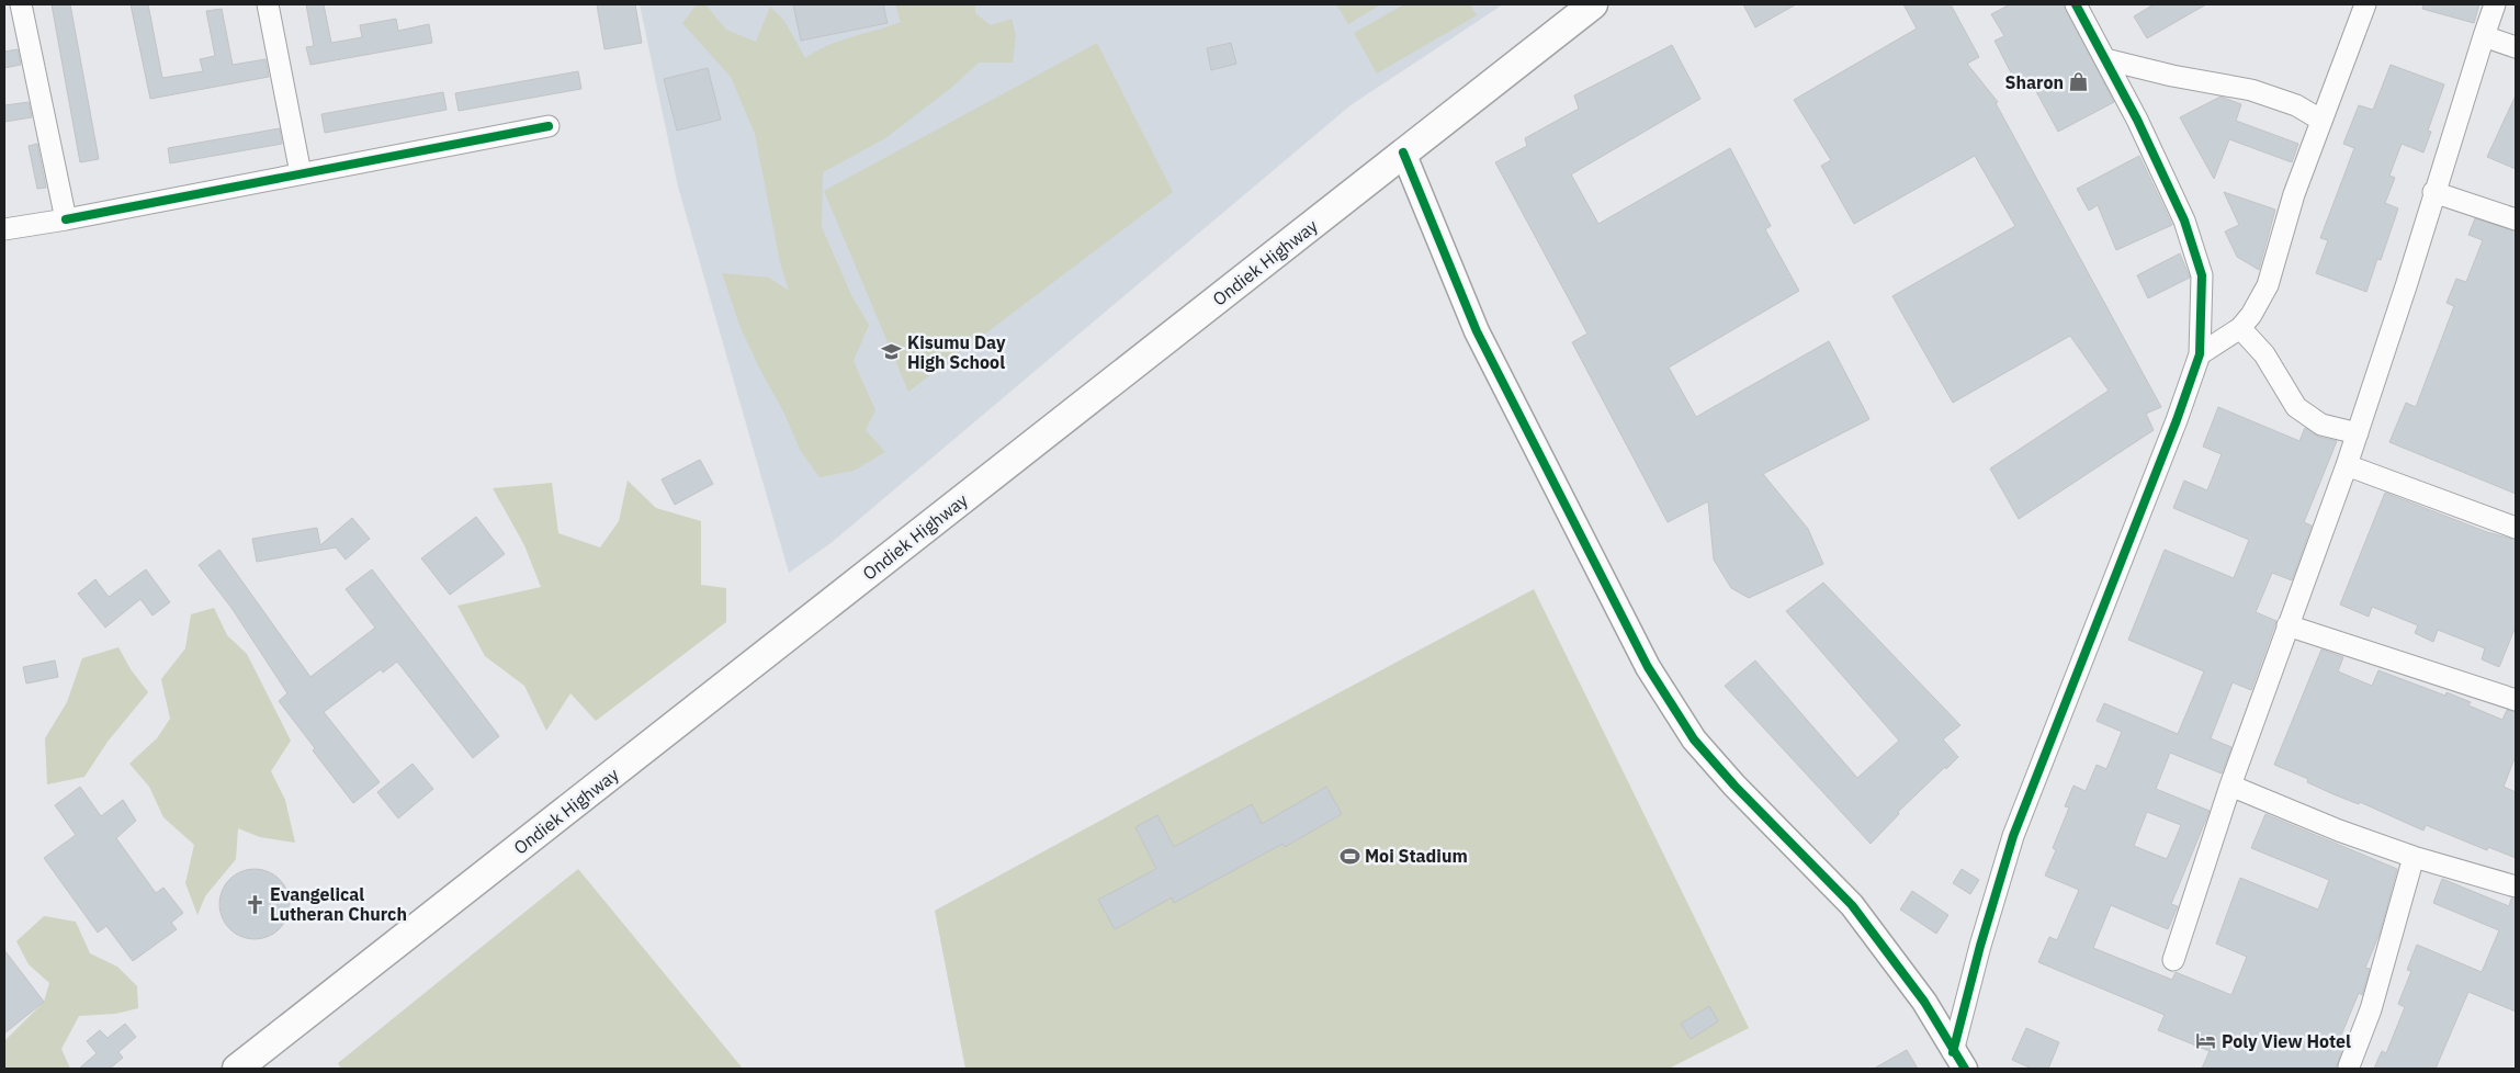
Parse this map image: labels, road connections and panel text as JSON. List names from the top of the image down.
{
  "streets": {
    "main road": ["Ondiek Highway"]
  },
  "places": {
    "shop": ["Sharon"],
    "school or university": ["Kisumu Day High School"],
    "sports": ["Moi Stadium"],
    "church": ["Evangelical Lutheran Church"],
    "hotel": ["Poly View Hotel"]
  }
}
